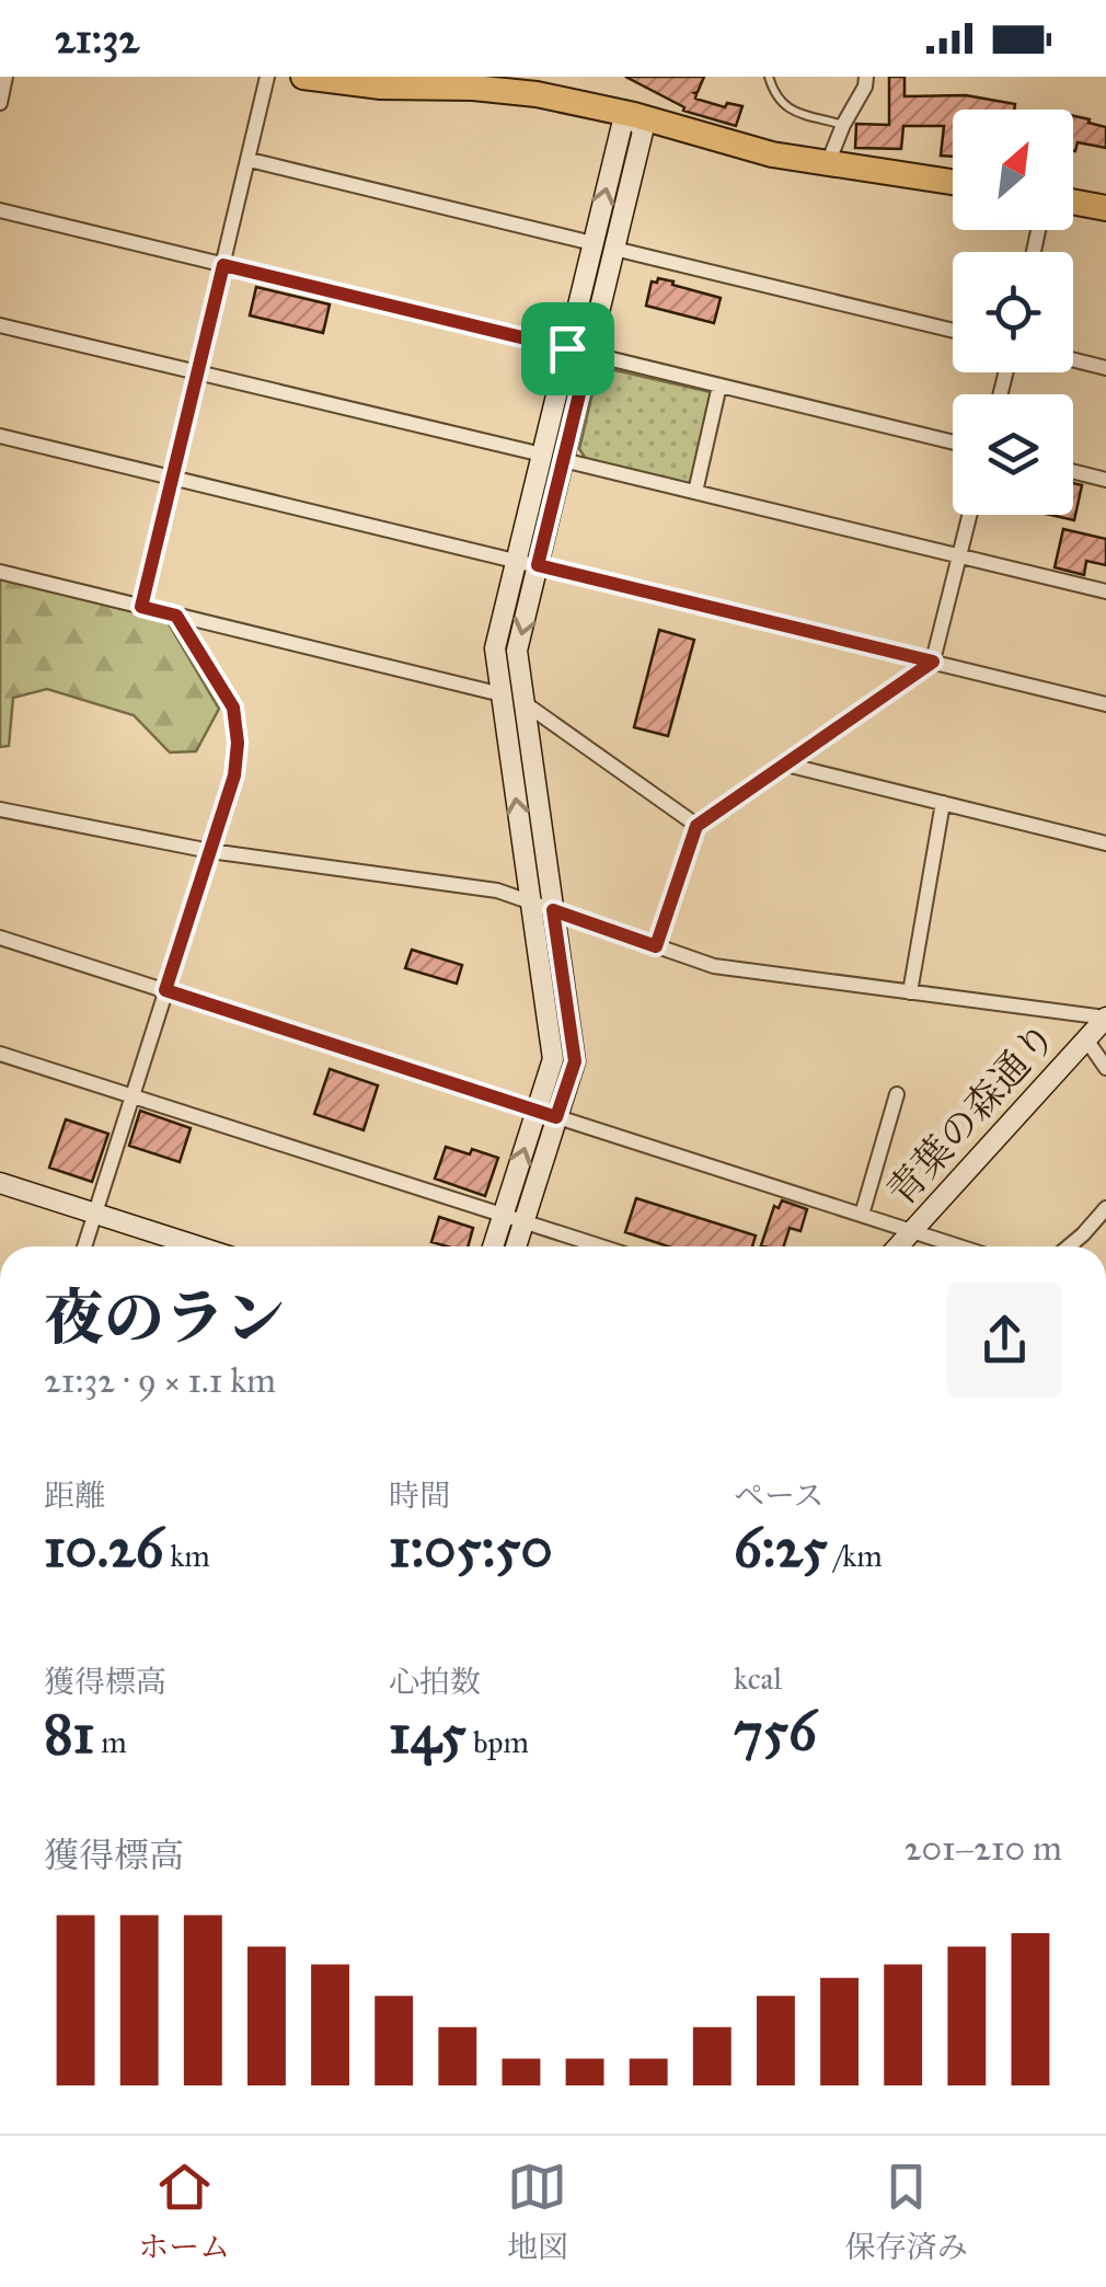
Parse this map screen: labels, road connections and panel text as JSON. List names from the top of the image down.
{
  "streets": {
    "street": ["青葉の森通り"]
  },
  "north": "top right",
  "page": {
    "status": "21:32",
    "heading": ["夜のラン", "21:32 · 9 × 1.1 km"],
    "stats": [
      ["距離", "10.26 km"],
      ["時間", "1:05:50"],
      ["ペース", "6:25 /km"],
      ["獲得標高", "81 m"],
      ["心拍数", "145 bpm"],
      ["kcal", "756"]
    ],
    "chart": ["獲得標高", "201–210 m"],
    "tabs": ["ホーム", "地図", "保存済み"]
  }
}
